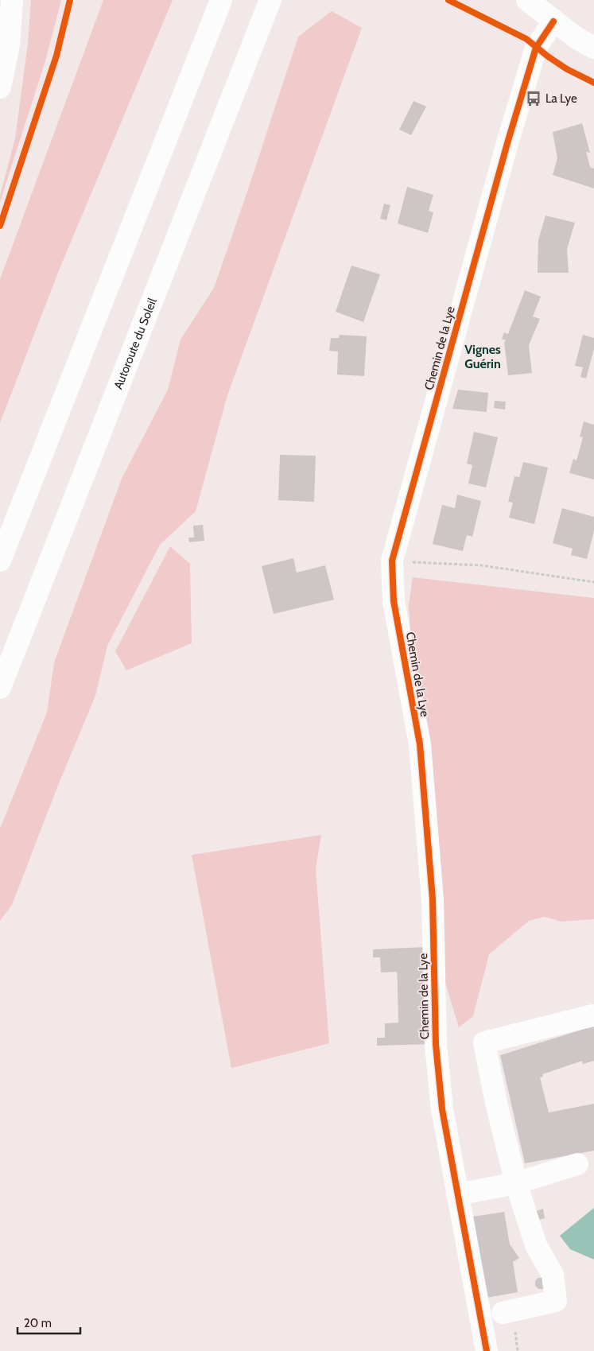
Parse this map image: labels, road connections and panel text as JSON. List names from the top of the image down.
{
  "streets": {
    "main road": ["Autoroute du Soleil", "Chemin de la Lye"]
  },
  "districts": ["Vignes Guérin"],
  "places": {
    "bus stop": ["La Lye"]
  },
  "scale_bar": "20 m"
}
